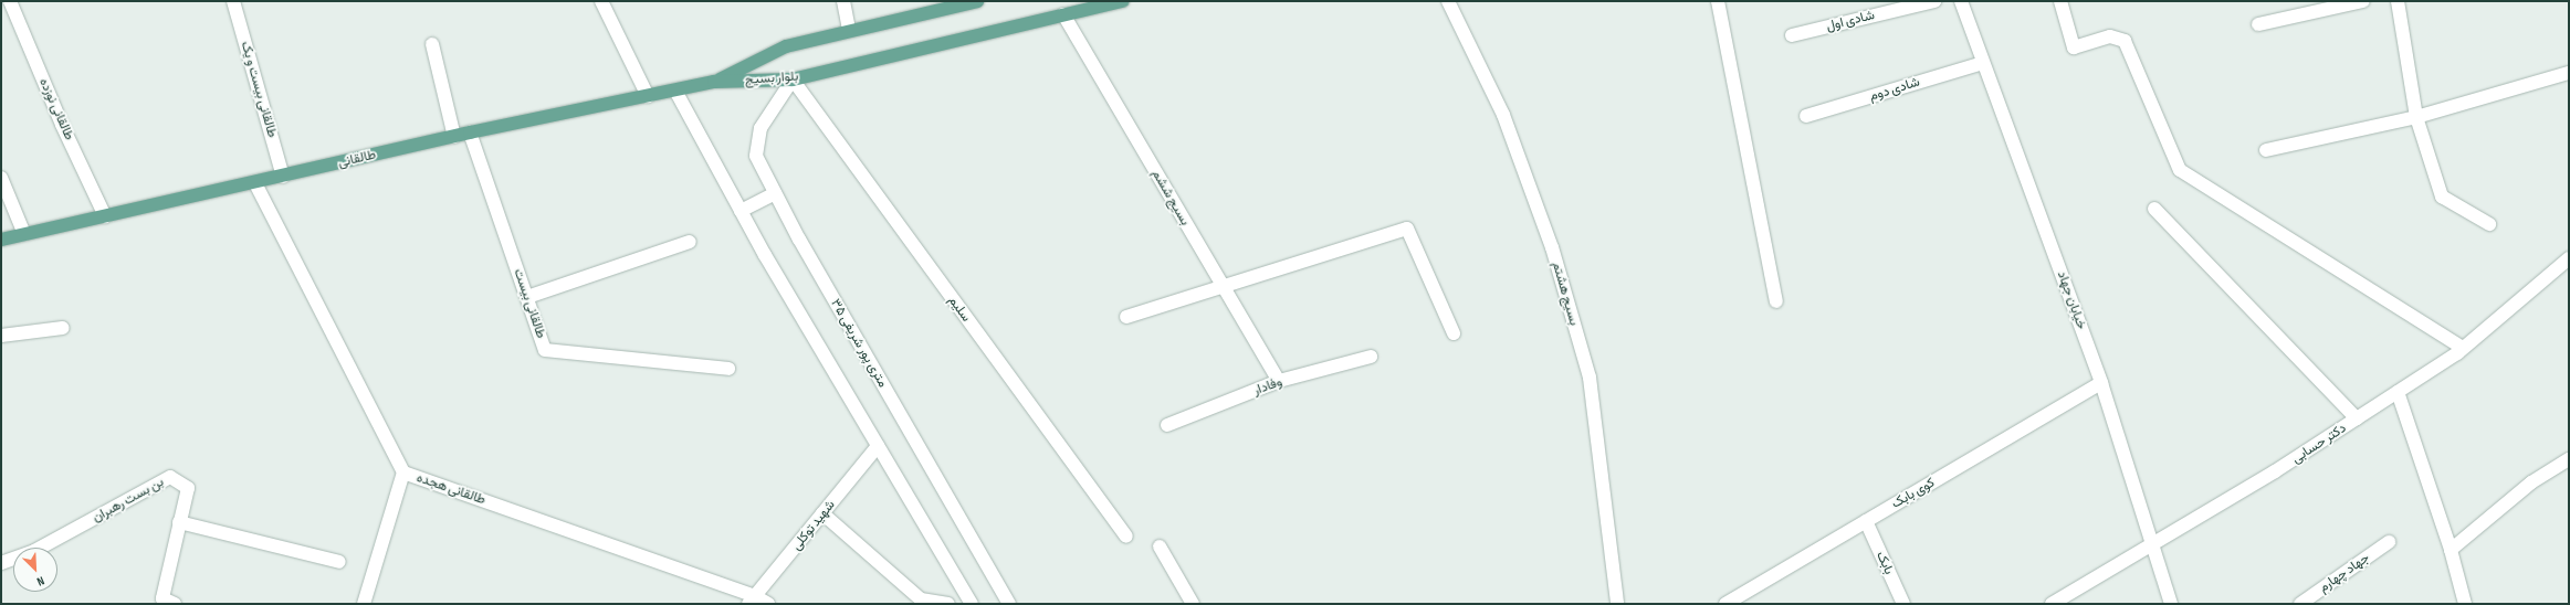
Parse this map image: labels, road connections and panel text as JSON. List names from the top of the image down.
{
  "streets": {
    "main road": ["بلوار بسیج", "طالقانی"],
    "street": [
      "شادی اول",
      "طالقانی بیست و یک",
      "شادی دوم",
      "طالقانی نوزده",
      "بسیج ششم",
      "بسیج هشتم",
      "خیابان جهاد",
      "طالقانی بیست",
      "سلیم",
      "۳۵ متری پور شریفی",
      "وفادار",
      "دکتر حسابی",
      "طالقانی هجده",
      "کوی بابک",
      "بن بست رهبران",
      "شهید توکلی",
      "بابک",
      "جهاد چهارم"
    ]
  },
  "crossings": [
    ["بلوار بسیج", "طالقانی"],
    ["بلوار بسیج", "بسیج ششم"],
    ["بلوار بسیج", "سلیم"],
    ["بلوار بسیج", "۳۵ متری پور شریفی"],
    ["طالقانی بیست و یک", "طالقانی"],
    ["شادی دوم", "خیابان جهاد"],
    ["طالقانی نوزده", "طالقانی"],
    ["طالقانی", "طالقانی بیست"],
    ["طالقانی", "طالقانی هجده"],
    ["بسیج ششم", "وفادار"],
    ["خیابان جهاد", "دکتر حسابی"],
    ["خیابان جهاد", "کوی بابک"],
    ["سلیم", "۳۵ متری پور شریفی"],
    ["طالقانی هجده", "شهید توکلی"],
    ["کوی بابک", "بابک"]
  ],
  "north": "bottom right"
}
